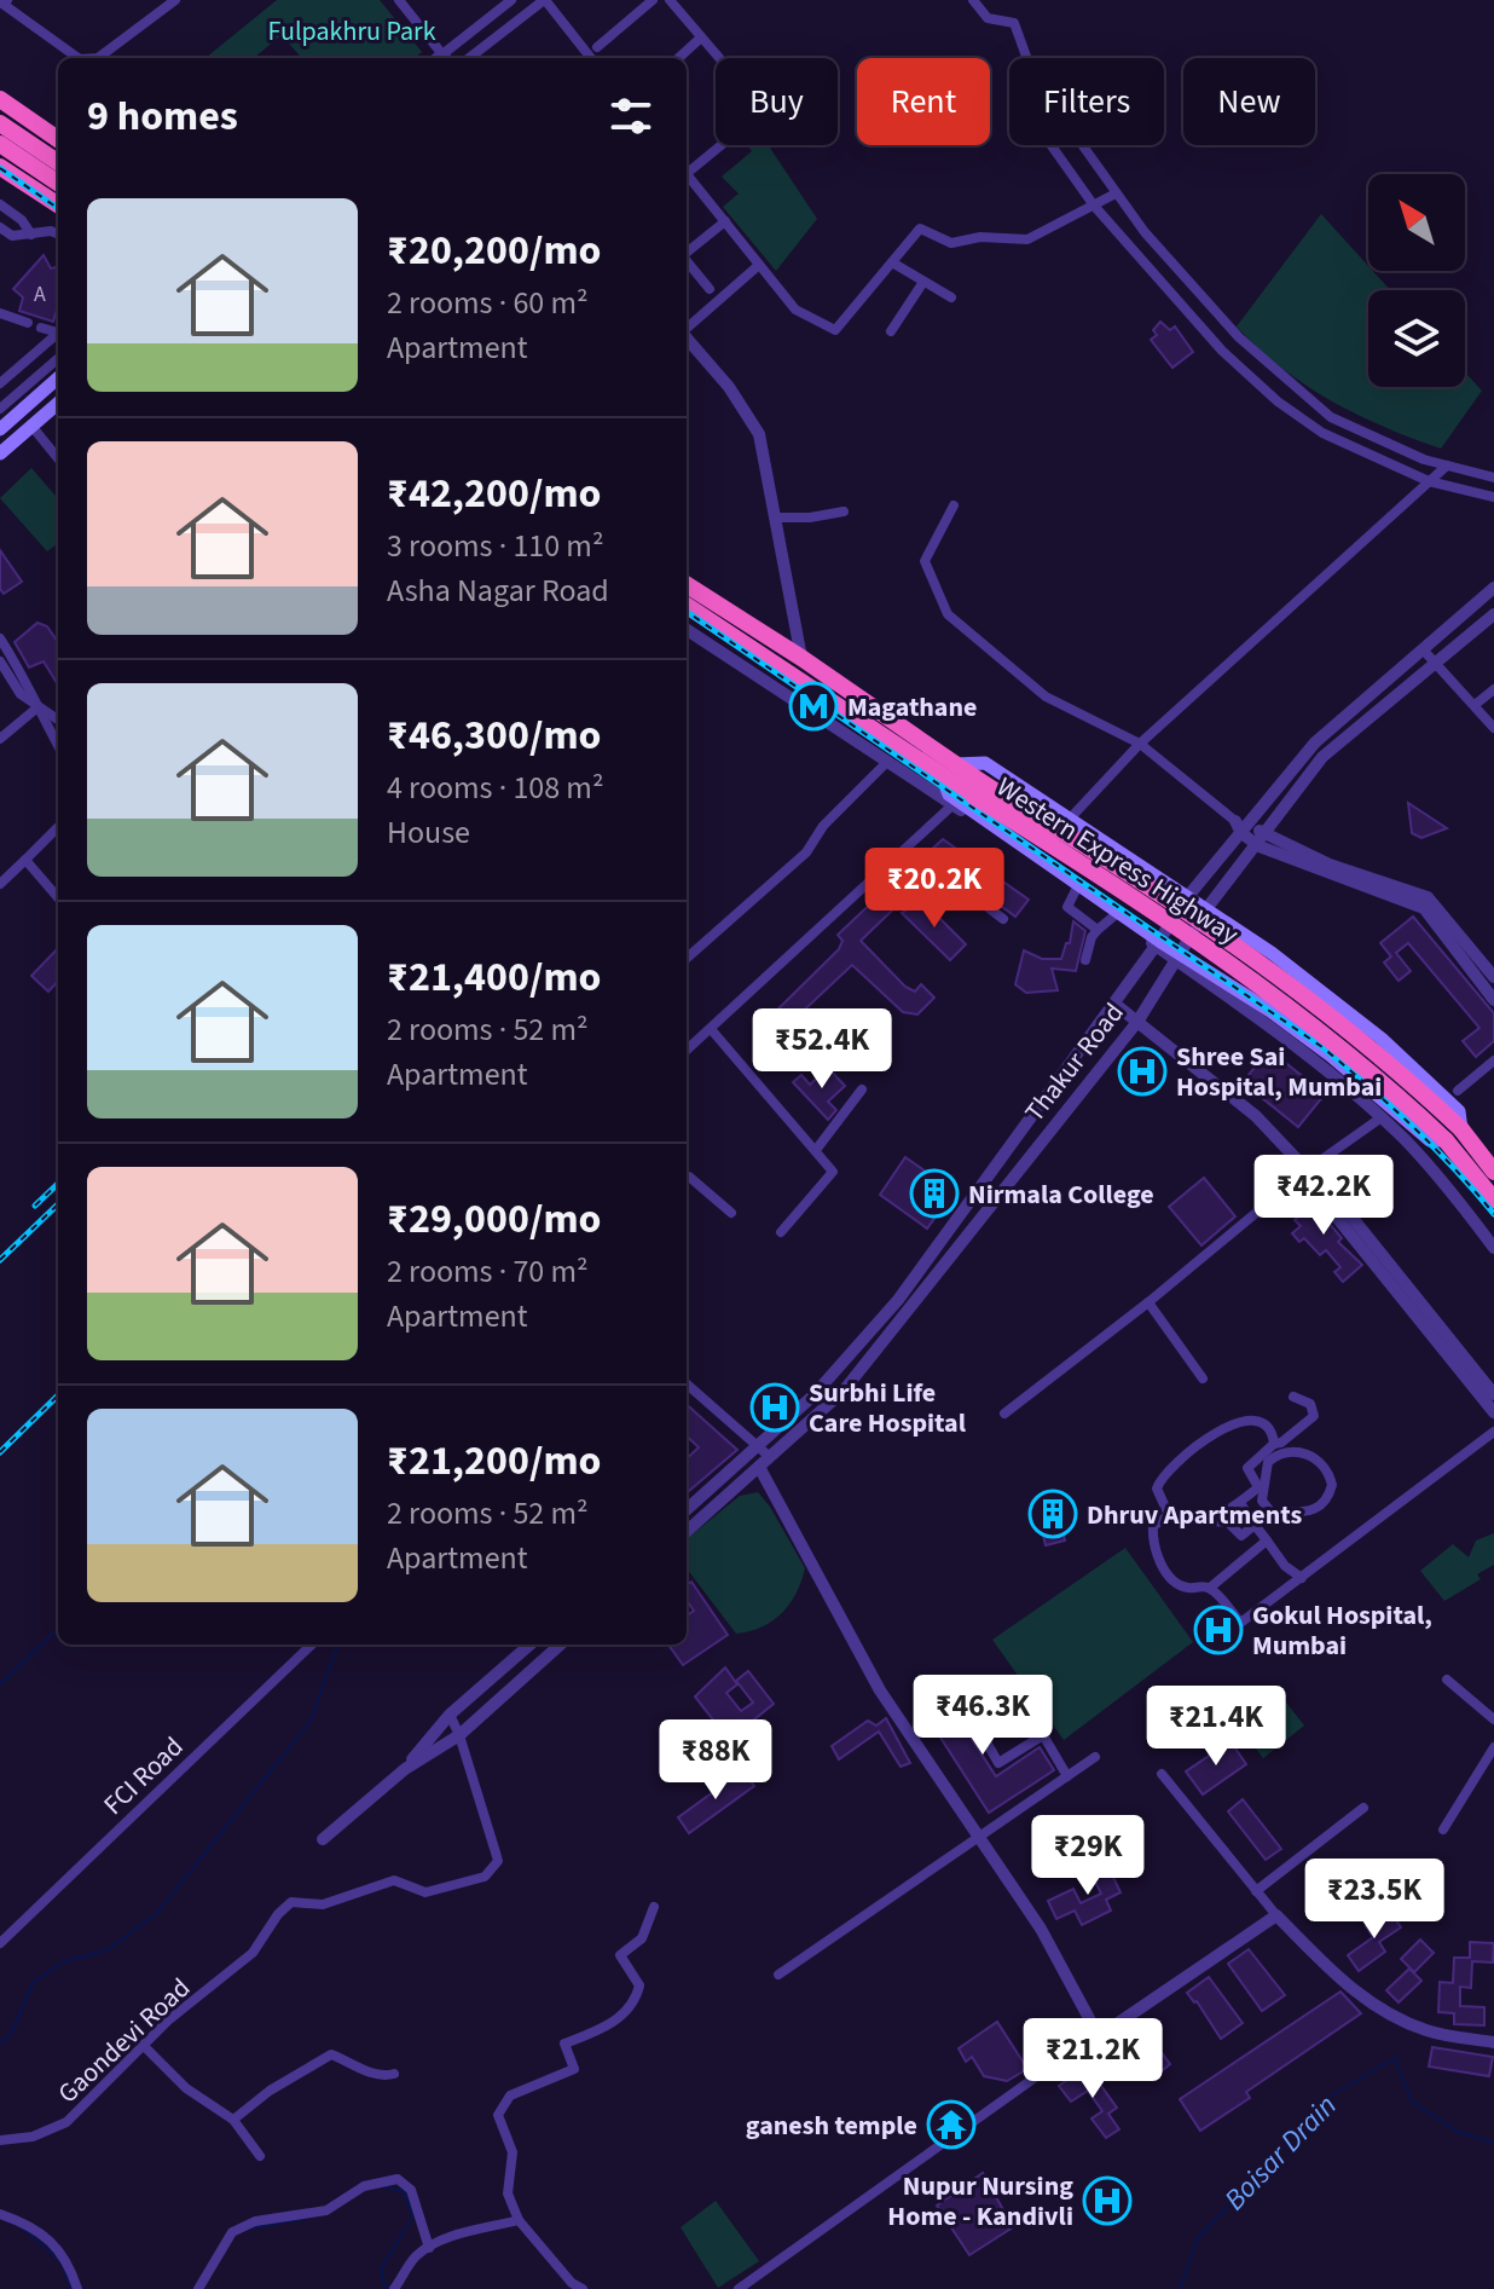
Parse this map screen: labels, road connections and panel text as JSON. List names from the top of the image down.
{
  "streets": {
    "highway": ["Western Express Highway"],
    "street": ["Thakur Road", "FCI Road", "Gaondevi Road"]
  },
  "water": ["Boisar Drain"],
  "parks": ["Fulpakhru Park"],
  "places": {
    "metro station": ["Magathane"],
    "hospital": [
      "Shree Sai Hospital, Mumbai",
      "Surbhi Life Care Hospital",
      "Gokul Hospital, Mumbai",
      "Nupur Nursing Home - Kandivli"
    ],
    "building": ["Nirmala College", "Dhruv Apartments"],
    "temple": ["ganesh temple"]
  },
  "house_numbers": ["A"],
  "north": "top left",
  "page": {
    "chip": [
      "Buy",
      "Rent",
      "Filters",
      "New"
    ],
    "heading": "9 homes",
    "list": [
      {
        "name": "₹20,200/mo",
        "note": "2 rooms · 60 m² · Apartment"
      },
      {
        "name": "₹42,200/mo",
        "note": "3 rooms · 110 m² · Asha Nagar Road"
      },
      {
        "name": "₹46,300/mo",
        "note": "4 rooms · 108 m² · House"
      },
      {
        "name": "₹21,400/mo",
        "note": "2 rooms · 52 m² · Apartment"
      },
      {
        "name": "₹29,000/mo",
        "note": "2 rooms · 70 m² · Apartment"
      },
      {
        "name": "₹21,200/mo",
        "note": "2 rooms · 52 m² · Apartment"
      }
    ],
    "price": [
      "₹20.2K",
      "₹52.4K",
      "₹42.2K",
      "₹46.3K",
      "₹21.4K",
      "₹88K",
      "₹29K",
      "₹23.5K",
      "₹21.2K"
    ]
  }
}
